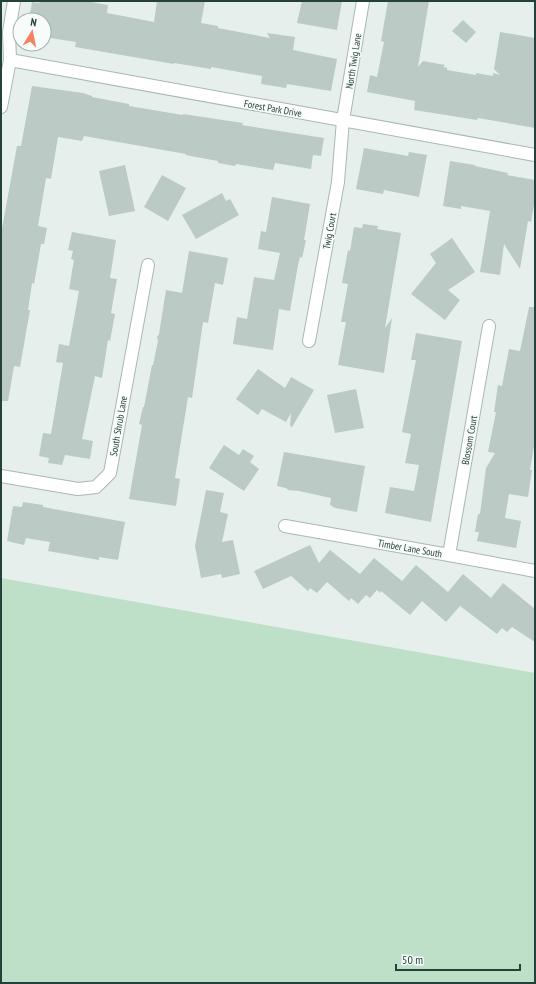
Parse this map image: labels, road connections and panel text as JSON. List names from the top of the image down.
{
  "streets": {
    "street": [
      "North Twig Lane",
      "Forest Park Drive",
      "Twig Court",
      "South Shrub Lane",
      "Blossom Court",
      "Timber Lane South"
    ]
  },
  "crossings": [
    ["North Twig Lane", "Forest Park Drive"],
    ["North Twig Lane", "Twig Court"],
    ["Forest Park Drive", "Twig Court"],
    ["Blossom Court", "Timber Lane South"]
  ],
  "scale_bar": "50 m",
  "north": "top"
}
